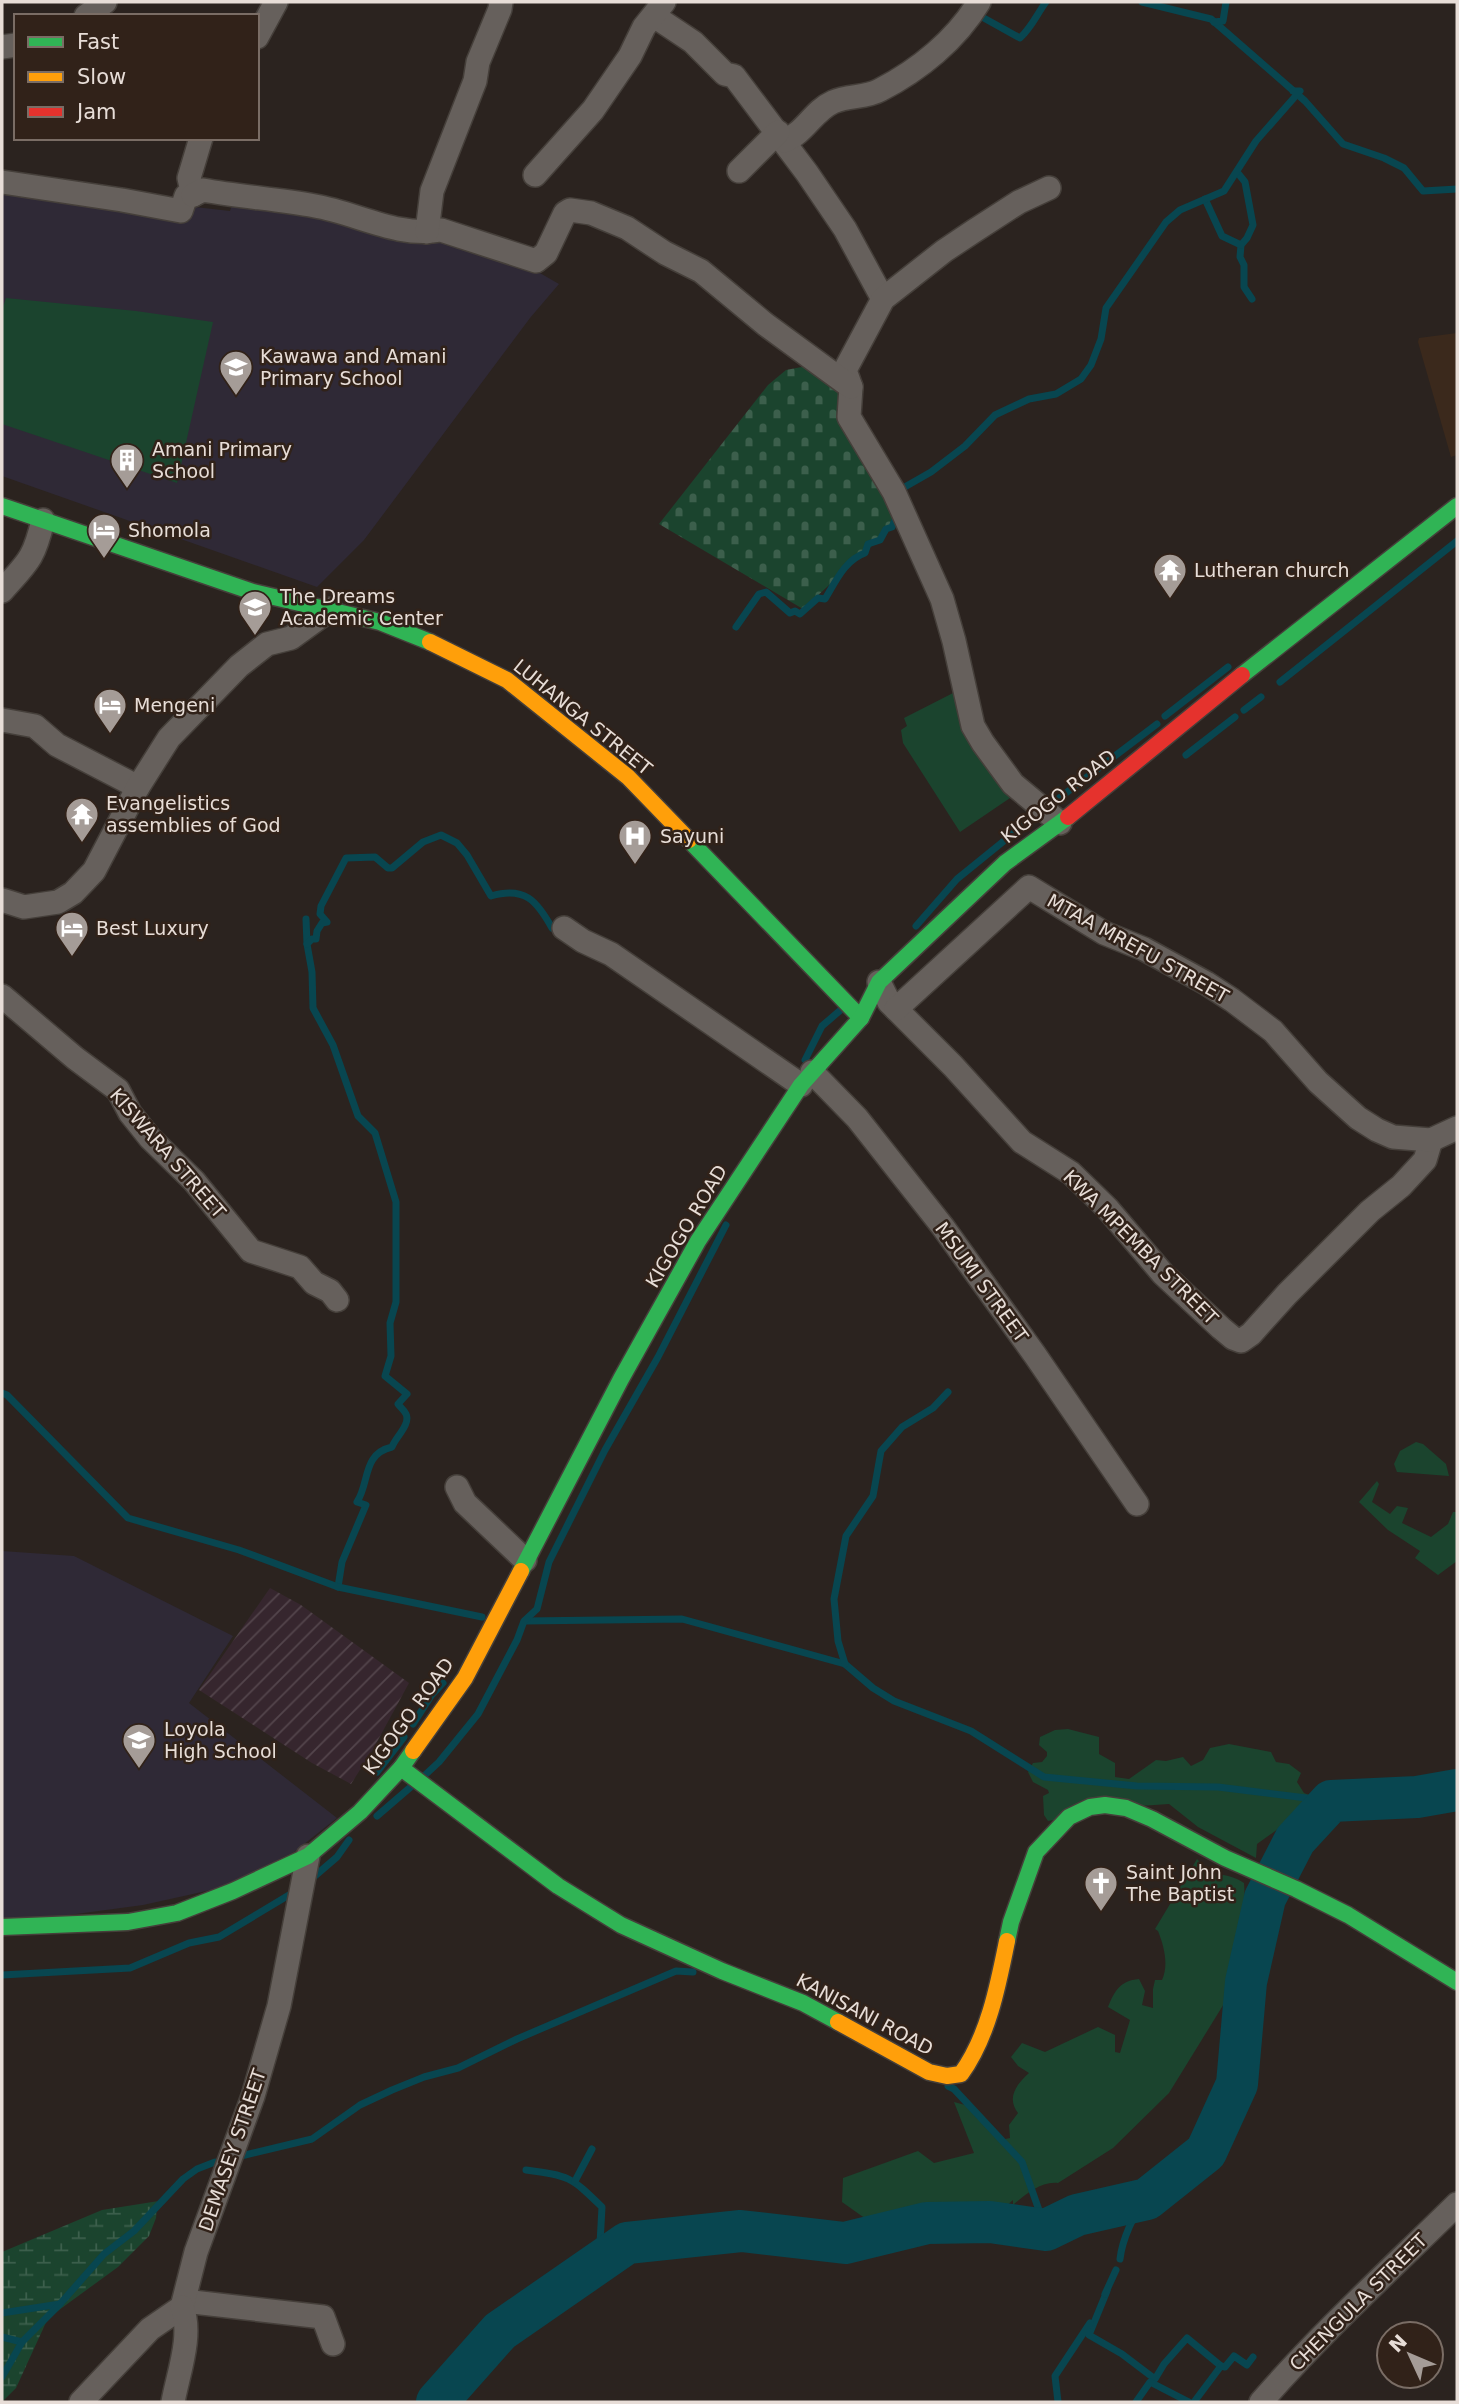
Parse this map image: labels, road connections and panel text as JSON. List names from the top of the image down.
{
  "streets": {
    "street": [
      "LUHANGA STREET",
      "KIGOGO ROAD",
      "MTAA MREFU STREET",
      "KISWARA STREET",
      "KWA MPEMBA STREET",
      "MSUMI STREET",
      "KANISANI ROAD",
      "DEMASEY STREET",
      "CHENGULA STREET"
    ]
  },
  "crossings": [
    ["LUHANGA STREET", "KIGOGO ROAD"],
    ["KIGOGO ROAD", "KWA MPEMBA STREET"],
    ["KIGOGO ROAD", "MSUMI STREET"],
    ["KIGOGO ROAD", "KANISANI ROAD"],
    ["KIGOGO ROAD", "DEMASEY STREET"],
    ["MTAA MREFU STREET", "KWA MPEMBA STREET"]
  ],
  "places": {
    "school or university": ["Kawawa and Amani Primary School", "The Dreams Academic Center", "Loyola High School"],
    "building": ["Amani Primary School"],
    "hotel": ["Shomola", "Mengeni", "Best Luxury"],
    "temple": ["Lutheran church", "Evangelistics assemblies of God"],
    "hospital": ["Sayuni"],
    "church": ["Saint John The Baptist"]
  },
  "legend": ["Fast", "Slow", "Jam"],
  "north": "top left"
}
